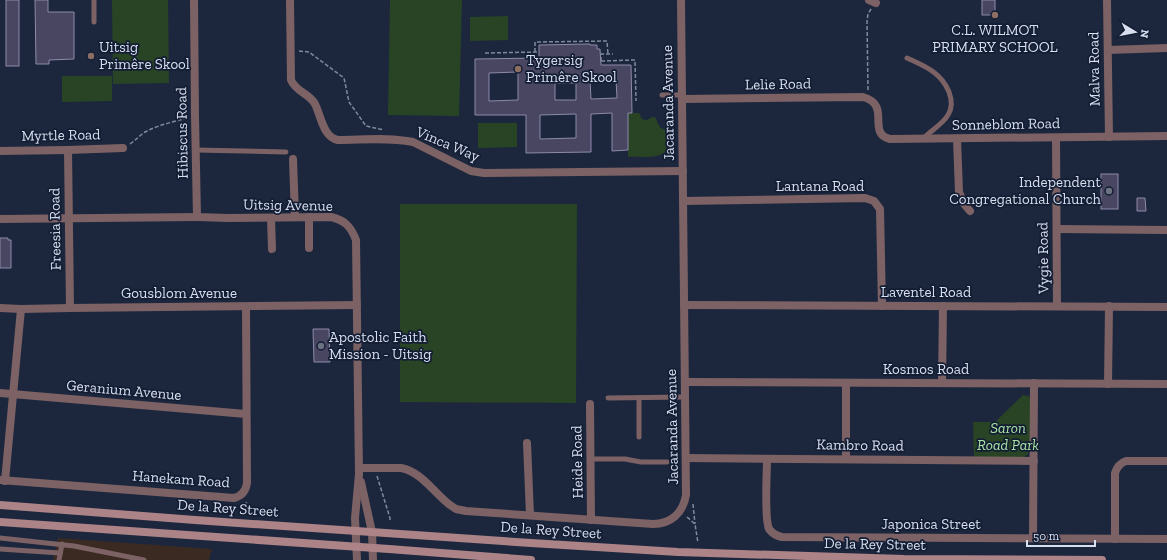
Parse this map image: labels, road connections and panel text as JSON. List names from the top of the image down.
{
  "streets": {
    "main road": ["De la Rey Street"],
    "street": [
      "Malva Road",
      "Lelie Road",
      "Jacaranda Avenue",
      "Sonneblom Road",
      "Hibiscus Road",
      "Myrtle Road",
      "Vinca Way",
      "Lantana Road",
      "Uitsig Avenue",
      "Freesia Road",
      "Vygie Road",
      "Laventel Road",
      "Gousblom Avenue",
      "Kosmos Road",
      "Geranium Avenue",
      "Kambro Road",
      "Heide Road",
      "Hanekam Road",
      "Japonica Street"
    ]
  },
  "crossings": [
    ["Malva Road", "Sonneblom Road"],
    ["Lelie Road", "Jacaranda Avenue"],
    ["Lelie Road", "Sonneblom Road"],
    ["Jacaranda Avenue", "Vinca Way"],
    ["Jacaranda Avenue", "Lantana Road"],
    ["Jacaranda Avenue", "Uitsig Avenue"],
    ["Jacaranda Avenue", "Laventel Road"],
    ["Jacaranda Avenue", "Kosmos Road"],
    ["Jacaranda Avenue", "Kambro Road"],
    ["Jacaranda Avenue", "Heide Road"],
    ["Sonneblom Road", "Vygie Road"],
    ["Hibiscus Road", "Uitsig Avenue"],
    ["Myrtle Road", "Freesia Road"],
    ["Lantana Road", "Laventel Road"],
    ["Uitsig Avenue", "Freesia Road"],
    ["Uitsig Avenue", "Gousblom Avenue"],
    ["Uitsig Avenue", "De la Rey Street"],
    ["Freesia Road", "Gousblom Avenue"],
    ["Vygie Road", "Laventel Road"],
    ["Gousblom Avenue", "Hanekam Road"],
    ["Geranium Avenue", "Hanekam Road"],
    ["Kambro Road", "Japonica Street"]
  ],
  "parks": ["Saron Road Park"],
  "places": [
    "C.L. WILMOT PRIMARY SCHOOL",
    "Uitsig Primêre Skool",
    "Tygersig Primêre Skool",
    "Independent Congregational Church",
    "Apostolic Faith Mission - Uitsig"
  ],
  "scale_bar": "50 m",
  "north": "right"
}
